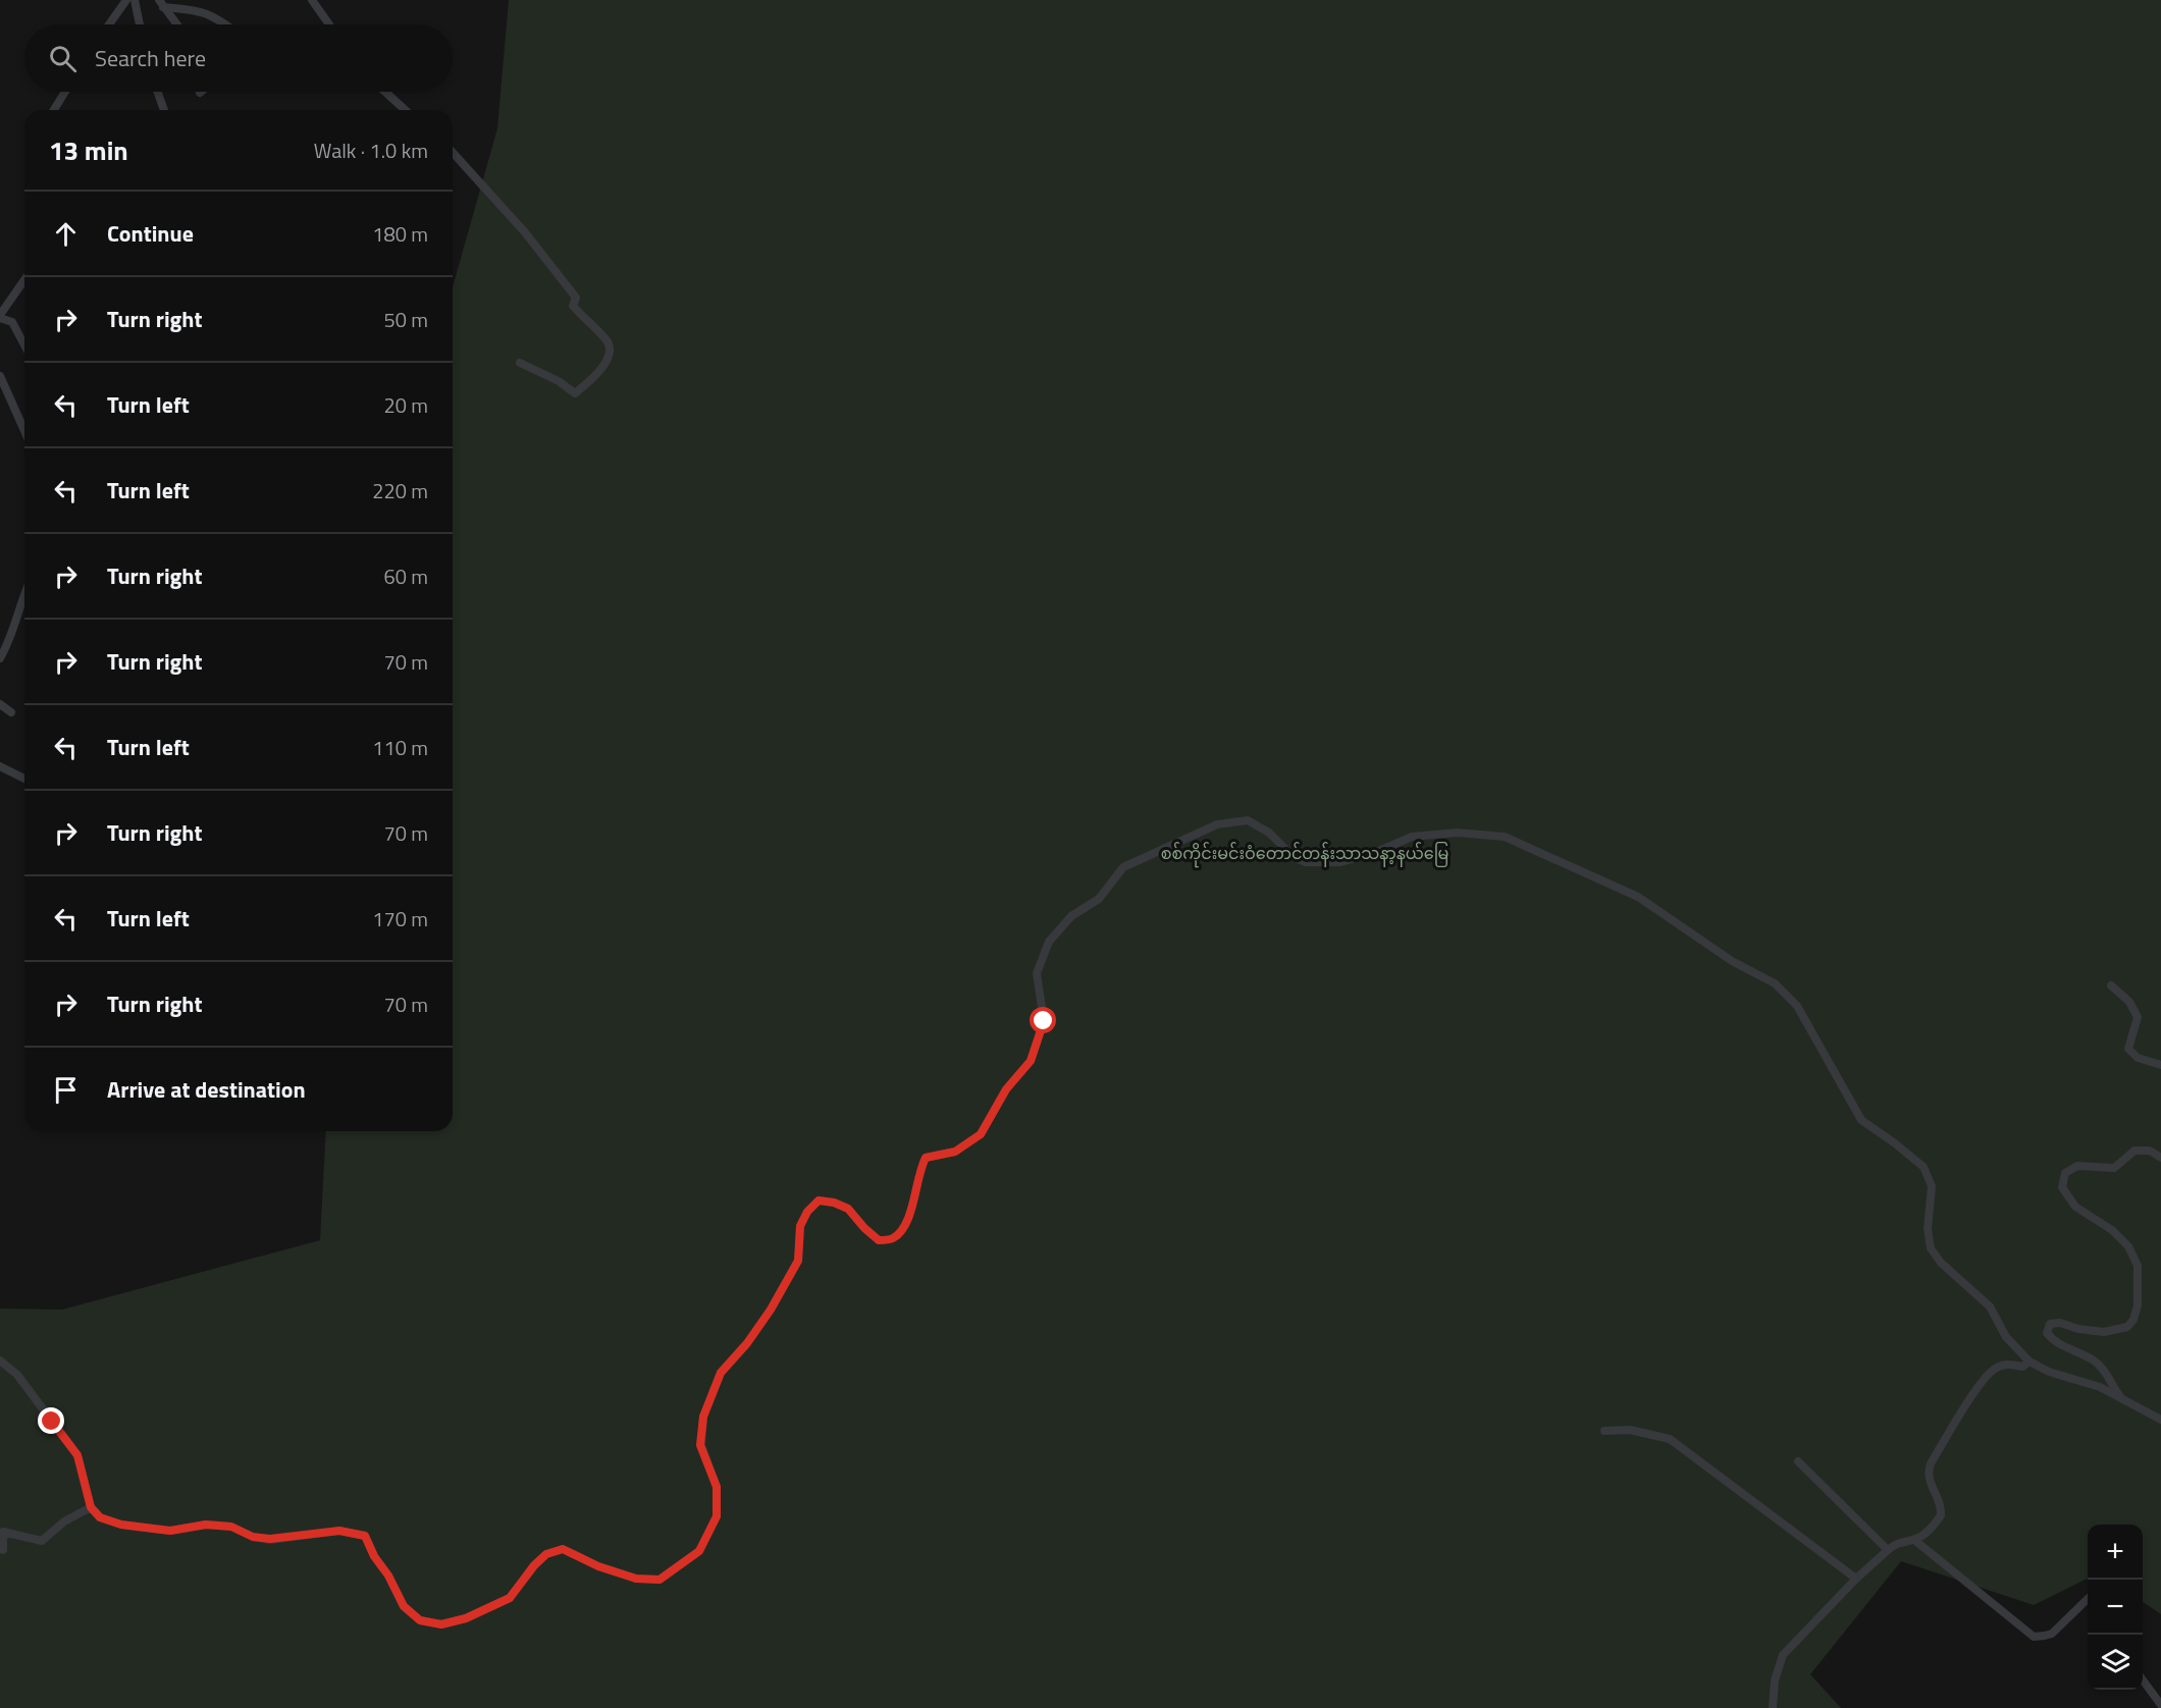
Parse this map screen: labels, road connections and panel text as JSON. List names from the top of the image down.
{
  "parks": ["စစ်ကိုင်းမင်းဝံတောင်တန်းသာသနာ့နယ်မြေ"],
  "page": {
    "search": "Search here",
    "heading": ["13 min", "Walk · 1.0 km"],
    "list": [
      ["Continue", "180 m"],
      ["Turn right", "50 m"],
      ["Turn left", "20 m"],
      ["Turn left", "220 m"],
      ["Turn right", "60 m"],
      ["Turn right", "70 m"],
      ["Turn left", "110 m"],
      ["Turn right", "70 m"],
      ["Turn left", "170 m"],
      ["Turn right", "70 m"],
      "Arrive at destination"
    ],
    "map_buttons": ["+", "−"]
  }
}
